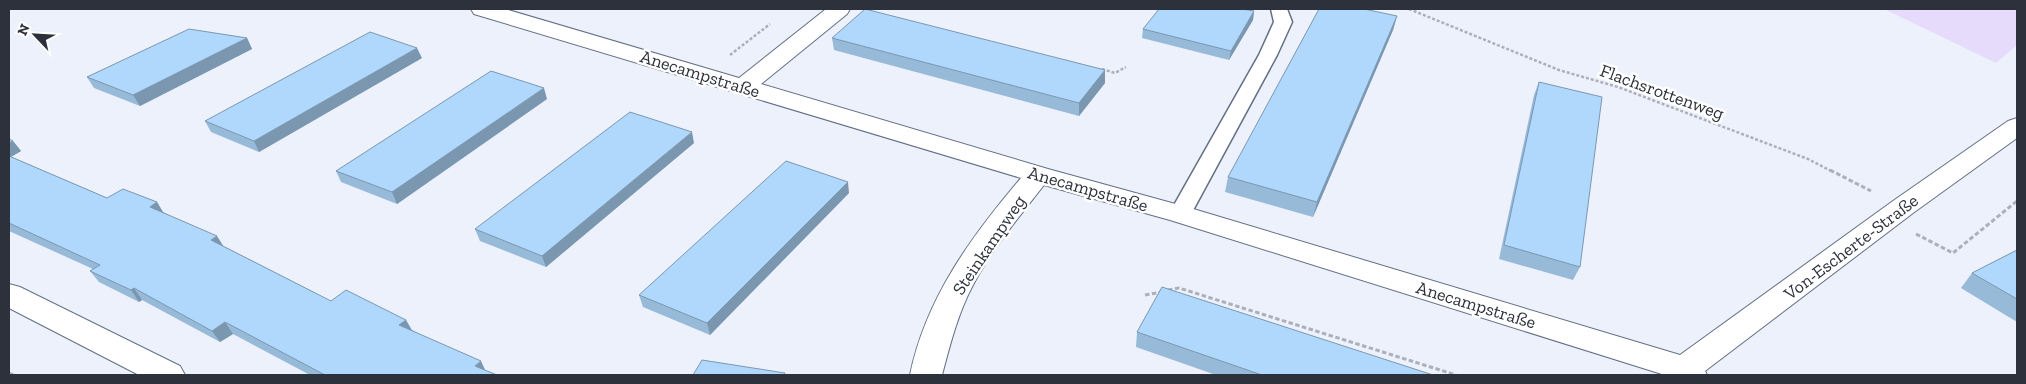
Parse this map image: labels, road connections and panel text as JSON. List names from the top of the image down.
{
  "streets": {
    "street": ["Anecampstraße", "Steinkampweg", "Von-Escherte-Straße"],
    "path": ["Flachsrottenweg"]
  },
  "crossings": [
    ["Anecampstraße", "Steinkampweg"],
    ["Anecampstraße", "Von-Escherte-Straße"],
    ["Flachsrottenweg", "Von-Escherte-Straße"]
  ],
  "north": "top left"
}
